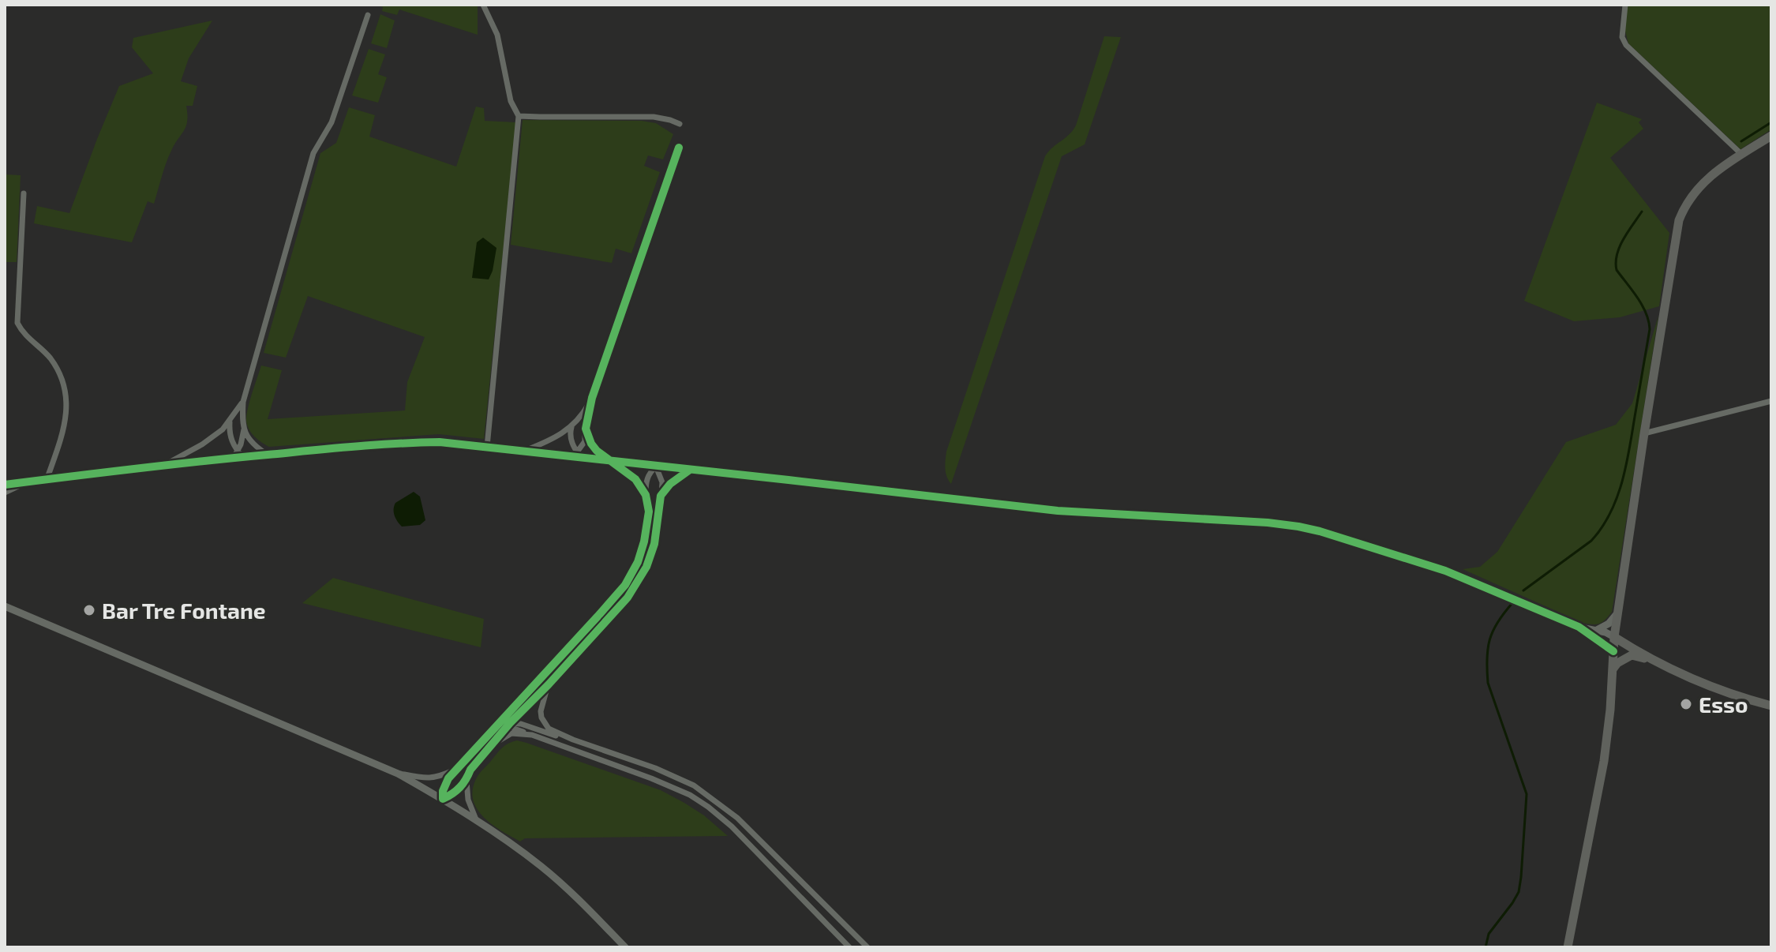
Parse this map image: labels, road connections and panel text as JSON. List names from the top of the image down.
{
  "places": ["Bar Tre Fontane", "Esso"]
}
